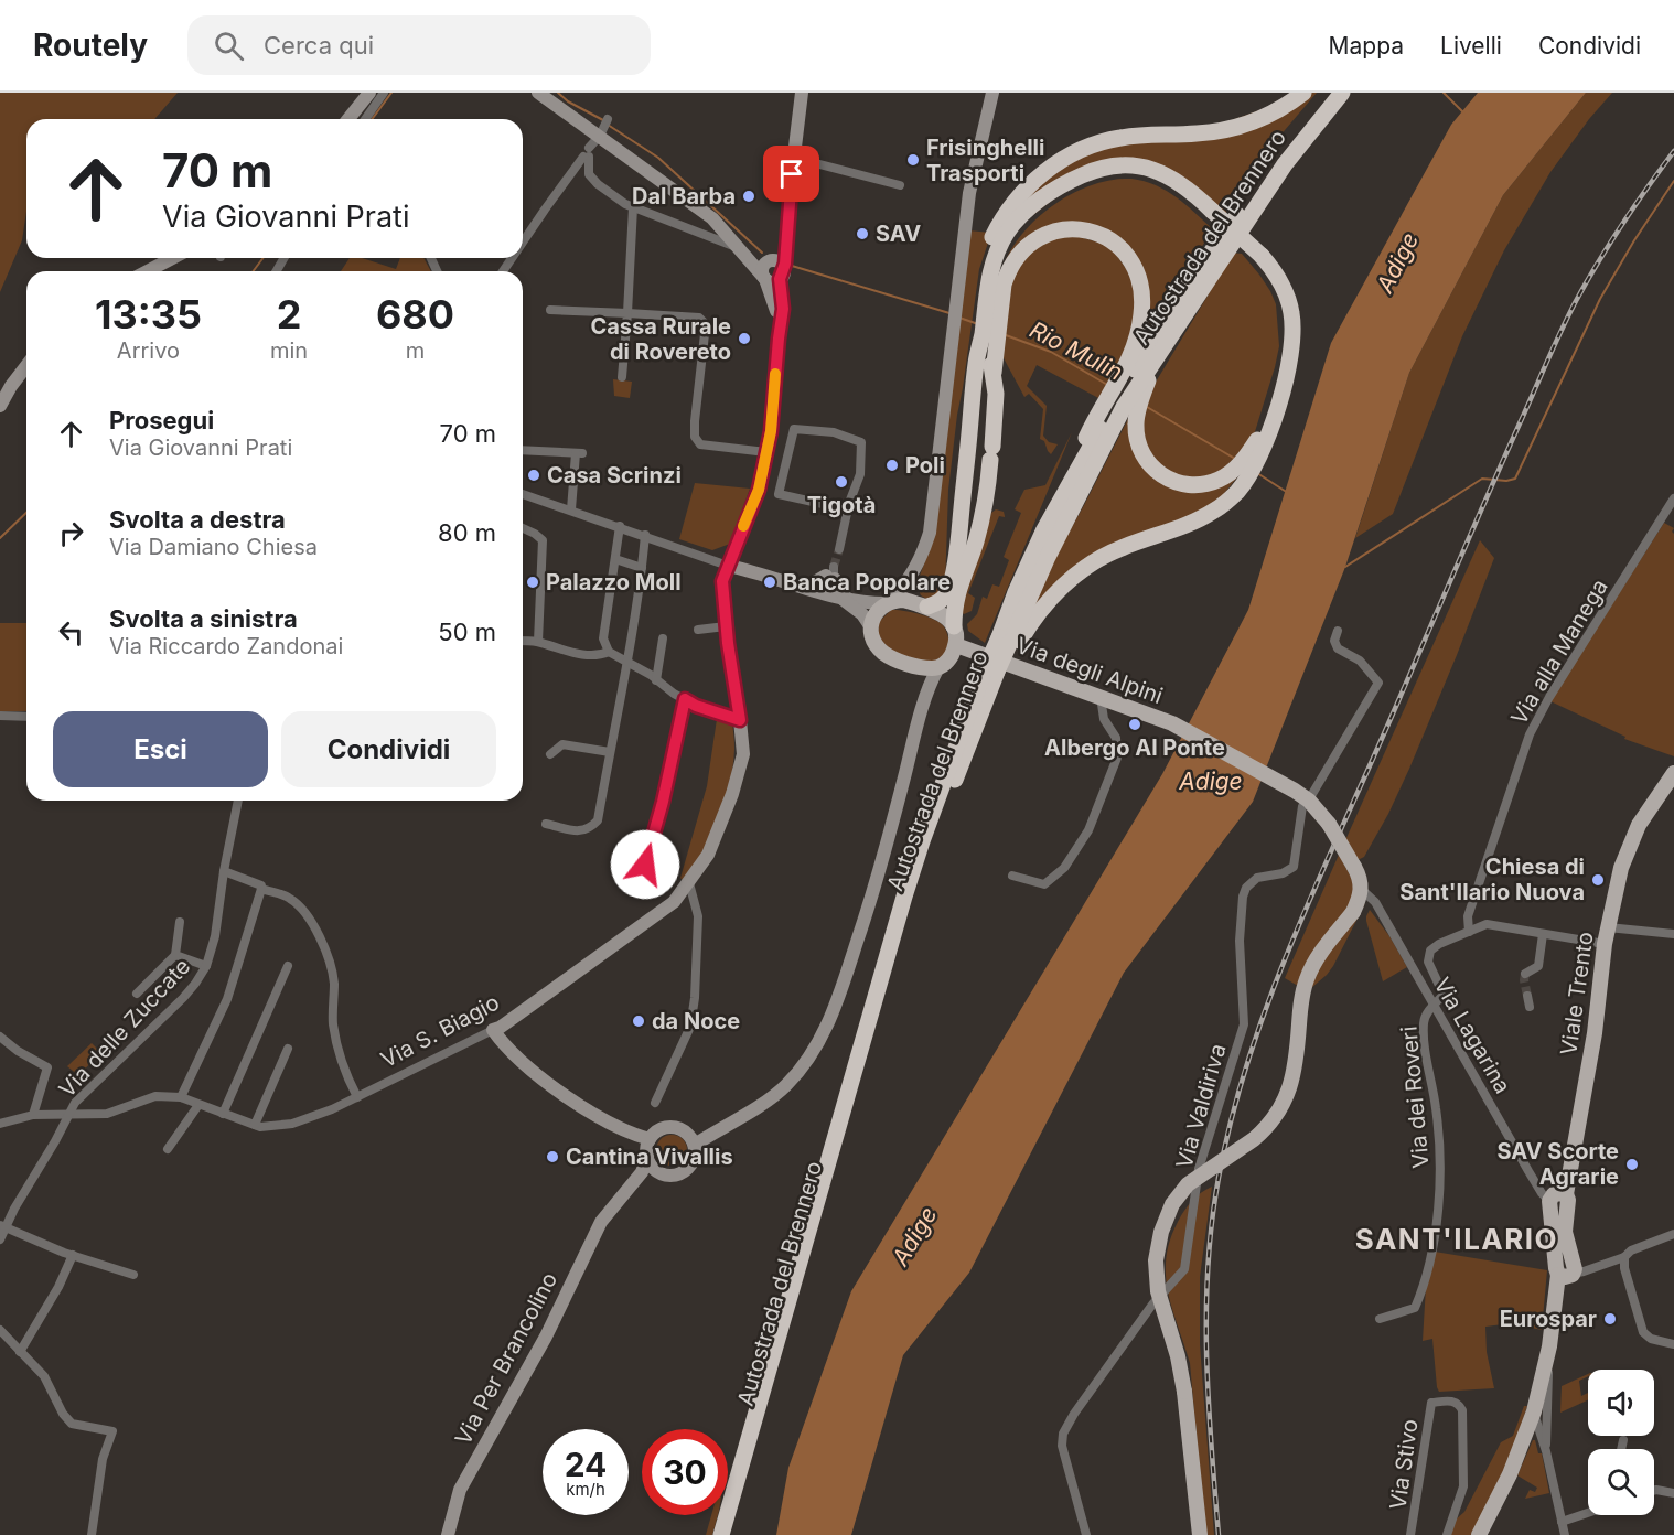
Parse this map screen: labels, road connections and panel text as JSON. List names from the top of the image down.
{
  "streets": {
    "highway": ["Autostrada del Brennero"],
    "main road": [
      "Via degli Alpini",
      "Viale Trento",
      "Via S. Biagio",
      "Via Per Brancolino"
    ],
    "street": [
      "Via alla Manega",
      "Via delle Zuccate",
      "Via Lagarina",
      "Via dei Roveri",
      "Via Valdiriva",
      "Via Stivo"
    ]
  },
  "crossings": [
    ["Via degli Alpini", "Via Lagarina"],
    ["Via degli Alpini", "Via Valdiriva"],
    ["Viale Trento", "Via Lagarina"],
    ["Via delle Zuccate", "Via S. Biagio"],
    ["Via Lagarina", "Via dei Roveri"]
  ],
  "districts": ["SANT'ILARIO"],
  "water": ["Adige", "Rio Mulin"],
  "places": [
    "Frisinghelli Trasporti",
    "Dal Barba",
    "SAV",
    "Cassa Rurale di Rovereto",
    "Poli",
    "Casa Scrinzi",
    "Tigotà",
    "Palazzo Moll",
    "Banca Popolare",
    "Albergo Al Ponte",
    "Chiesa di Sant'Ilario Nuova",
    "da Noce",
    "Cantina Vivallis",
    "SAV Scorte Agrarie",
    "Eurospar"
  ],
  "page": {
    "header": "Routely",
    "search": "Cerca qui",
    "nav": ["Mappa", "Livelli", "Condividi"],
    "turn": ["70 m", "Via Giovanni Prati"],
    "eta": [
      "13:35",
      "Arrivo",
      "2",
      "min",
      "680",
      "m"
    ],
    "list": [
      {
        "name": "Prosegui",
        "note": "Via Giovanni Prati",
        "value": "70 m"
      },
      {
        "name": "Svolta a destra",
        "note": "Via Damiano Chiesa",
        "value": "80 m"
      },
      {
        "name": "Svolta a sinistra",
        "note": "Via Riccardo Zandonai",
        "value": "50 m"
      }
    ],
    "buttons": ["Esci", "Condividi"],
    "speed": "24 km/h",
    "limit": "30"
  }
}
